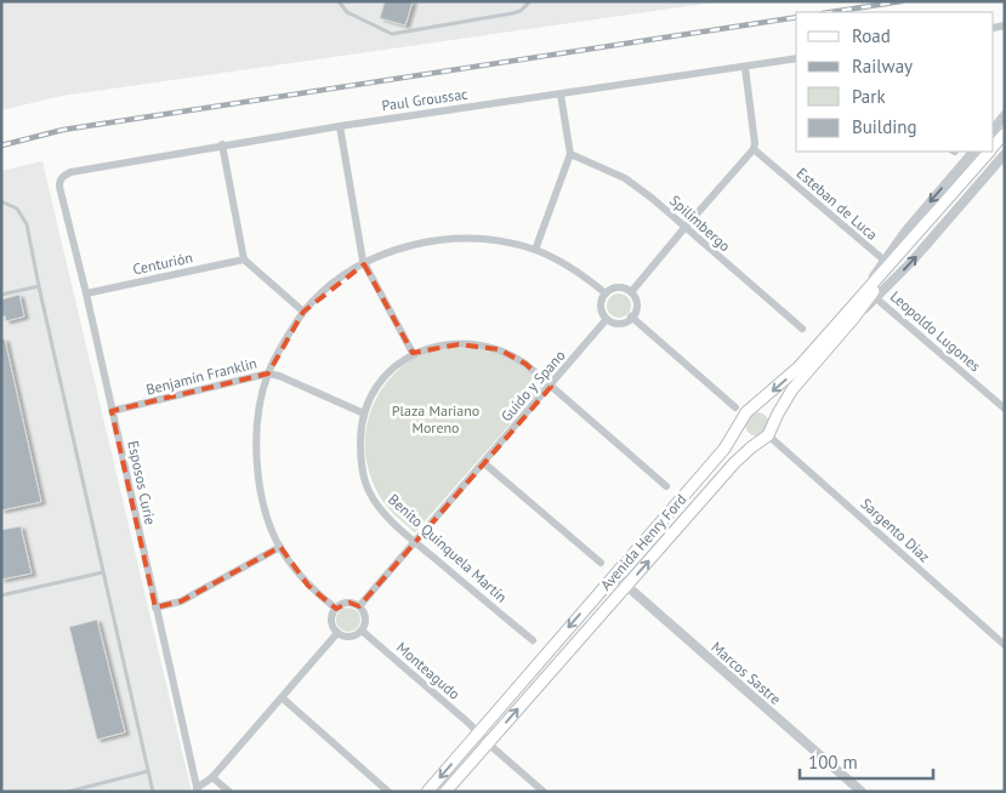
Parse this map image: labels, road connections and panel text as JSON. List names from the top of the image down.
{
  "streets": {
    "main road": ["Avenida Henry Ford"],
    "street": [
      "Paul Groussac",
      "Esteban de Luca",
      "Spilimbergo",
      "Centurión",
      "Leopoldo Lugones",
      "Benjamín Franklin",
      "Guido y Spano",
      "Esposos Curie",
      "Sargento Díaz",
      "Benito Quinquela Martín",
      "Monteagudo",
      "Marcos Sastre"
    ]
  },
  "crossings": [
    ["Paul Groussac", "Esposos Curie"],
    ["Esteban de Luca", "Avenida Henry Ford"],
    ["Centurión", "Esposos Curie"],
    ["Leopoldo Lugones", "Avenida Henry Ford"],
    ["Benjamín Franklin", "Esposos Curie"],
    ["Benjamín Franklin", "Benito Quinquela Martín"],
    ["Guido y Spano", "Benito Quinquela Martín"],
    ["Guido y Spano", "Monteagudo"],
    ["Sargento Díaz", "Avenida Henry Ford"],
    ["Avenida Henry Ford", "Monteagudo"],
    ["Avenida Henry Ford", "Marcos Sastre"]
  ],
  "parks": ["Plaza Mariano Moreno"],
  "legend": [
    "Road",
    "Railway",
    "Park",
    "Building"
  ],
  "scale_bar": "100 m"
}
